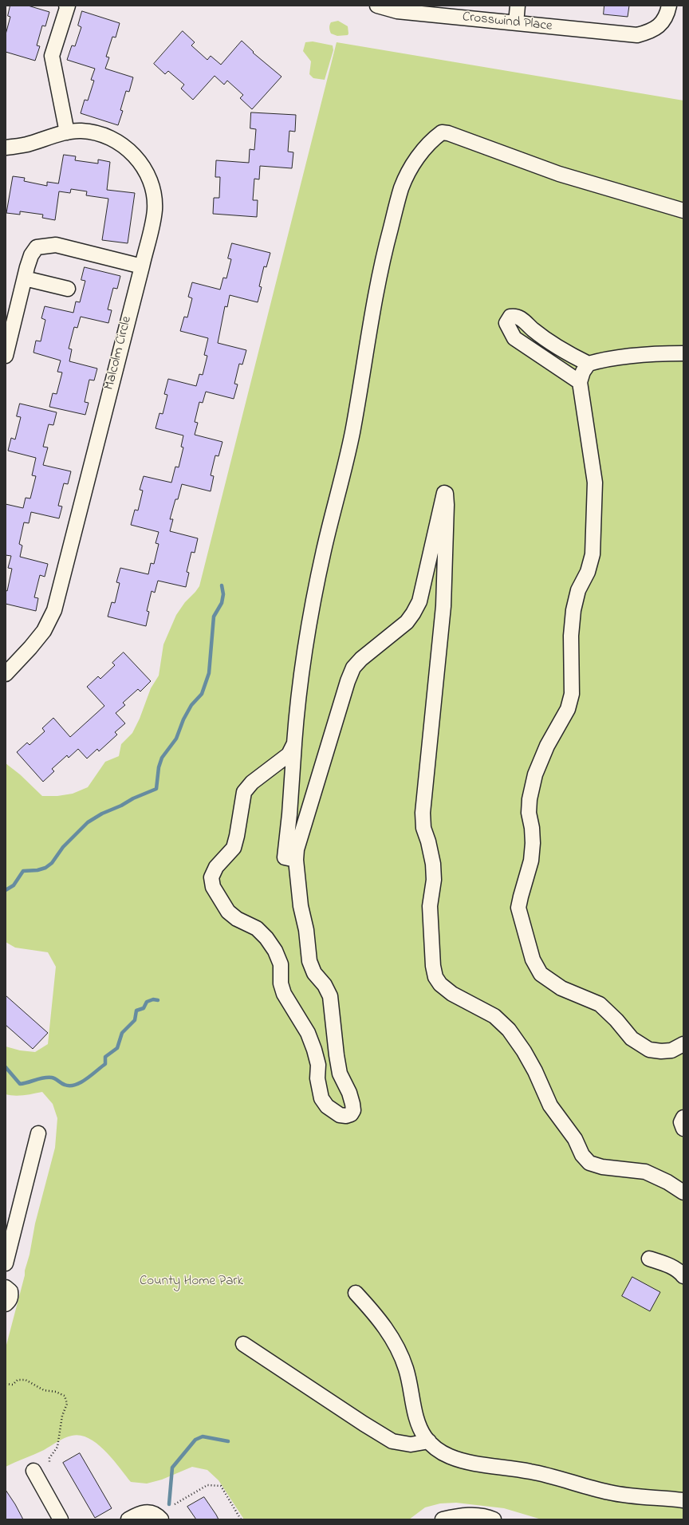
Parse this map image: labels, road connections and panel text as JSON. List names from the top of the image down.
{
  "streets": {
    "street": ["Crosswind Place", "Malcolm Circle"]
  },
  "parks": ["County Home Park"]
}
